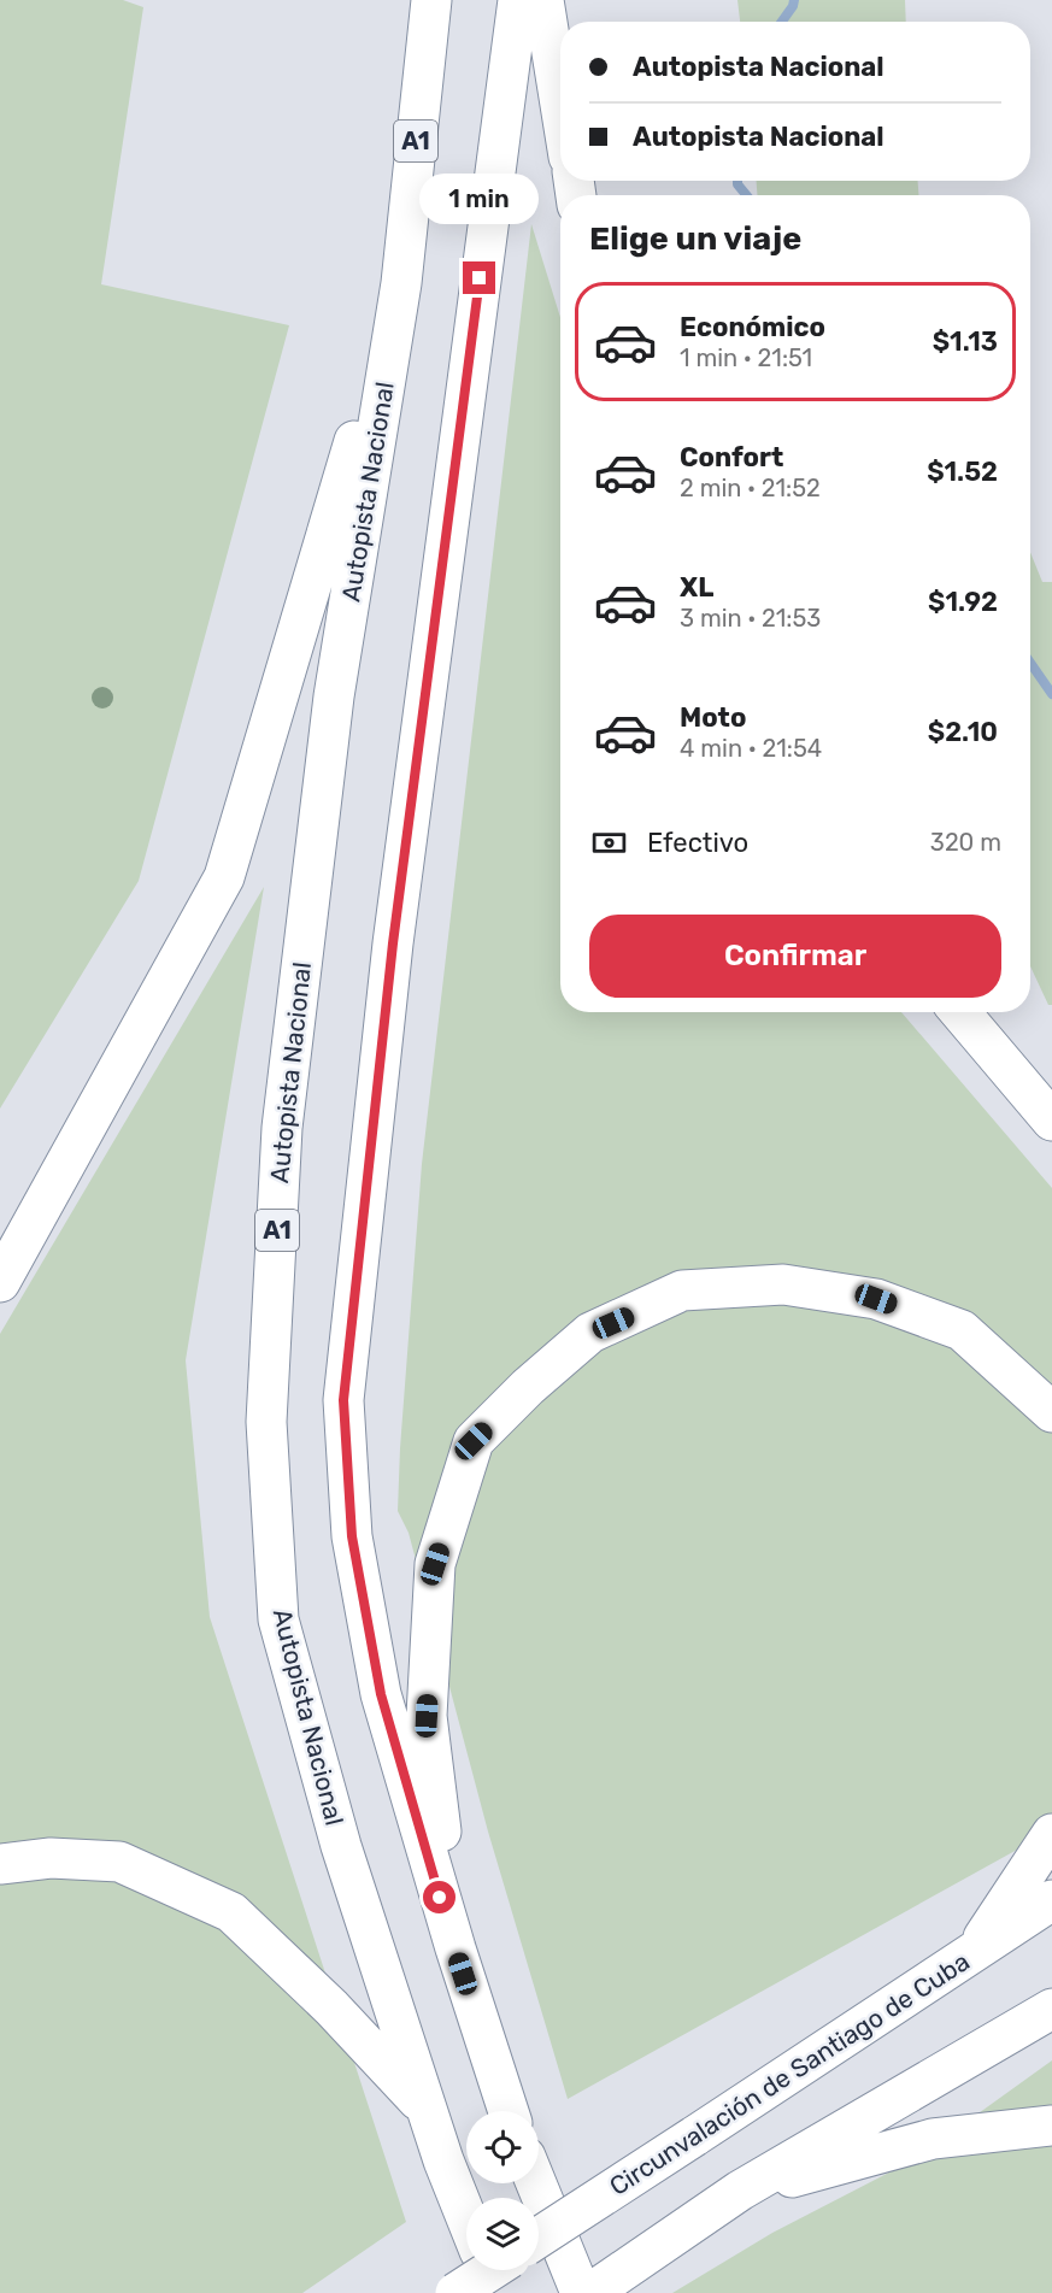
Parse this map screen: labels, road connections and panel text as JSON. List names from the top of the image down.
{
  "streets": {
    "highway": ["A1", "Autopista Nacional", "Circunvalación de Santiago de Cuba"]
  },
  "page": {
    "banner": ["Autopista Nacional", "Autopista Nacional"],
    "bubble": "1 min",
    "heading": "Elige un viaje",
    "list": [
      {
        "name": "Económico",
        "note": "1 min · 21:51",
        "value": "$1.13"
      },
      {
        "name": "Confort",
        "note": "2 min · 21:52",
        "value": "$1.52"
      },
      {
        "name": "XL",
        "note": "3 min · 21:53",
        "value": "$1.92"
      },
      {
        "name": "Moto",
        "note": "4 min · 21:54",
        "value": "$2.10"
      }
    ],
    "pay": ["Efectivo", "320 m"],
    "buttons": "Confirmar"
  }
}
